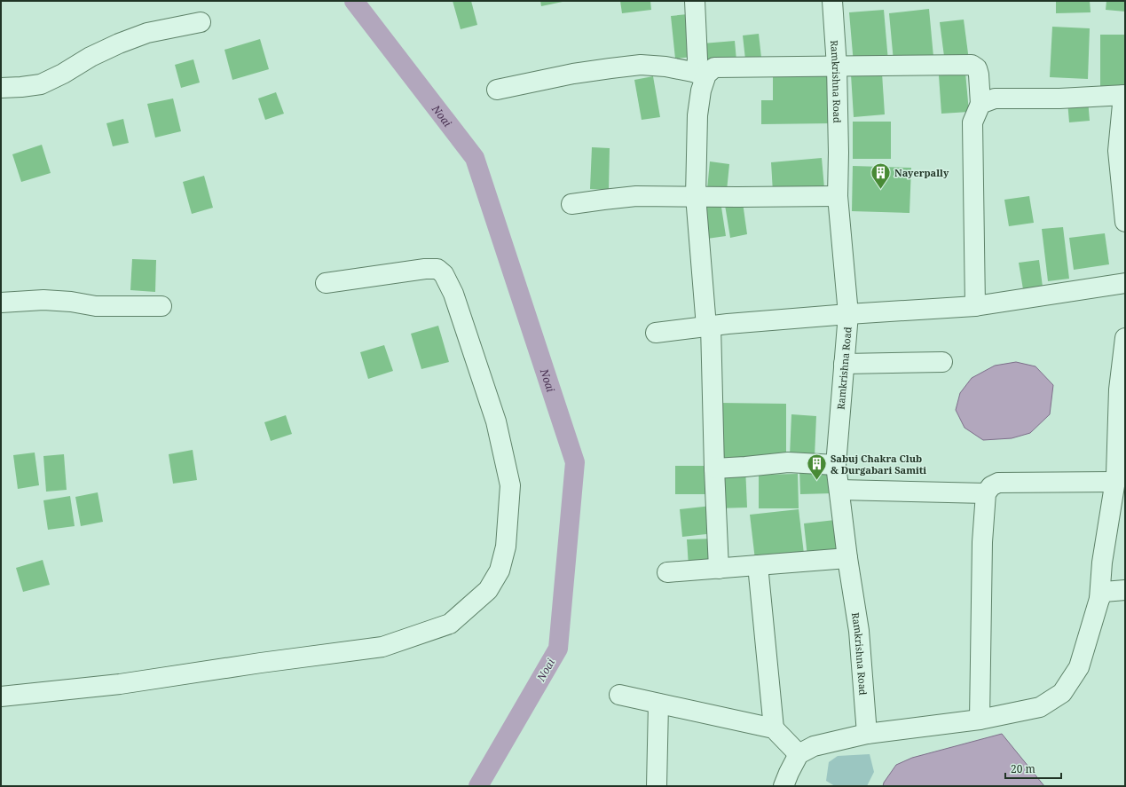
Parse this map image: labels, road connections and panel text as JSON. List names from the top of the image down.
{
  "streets": {
    "street": ["Ramkrishna Road"]
  },
  "water": ["Noai"],
  "places": {
    "building": ["Nayerpally", "Sabuj Chakra Club & Durgabari Samiti"]
  },
  "scale_bar": "20 m"
}
